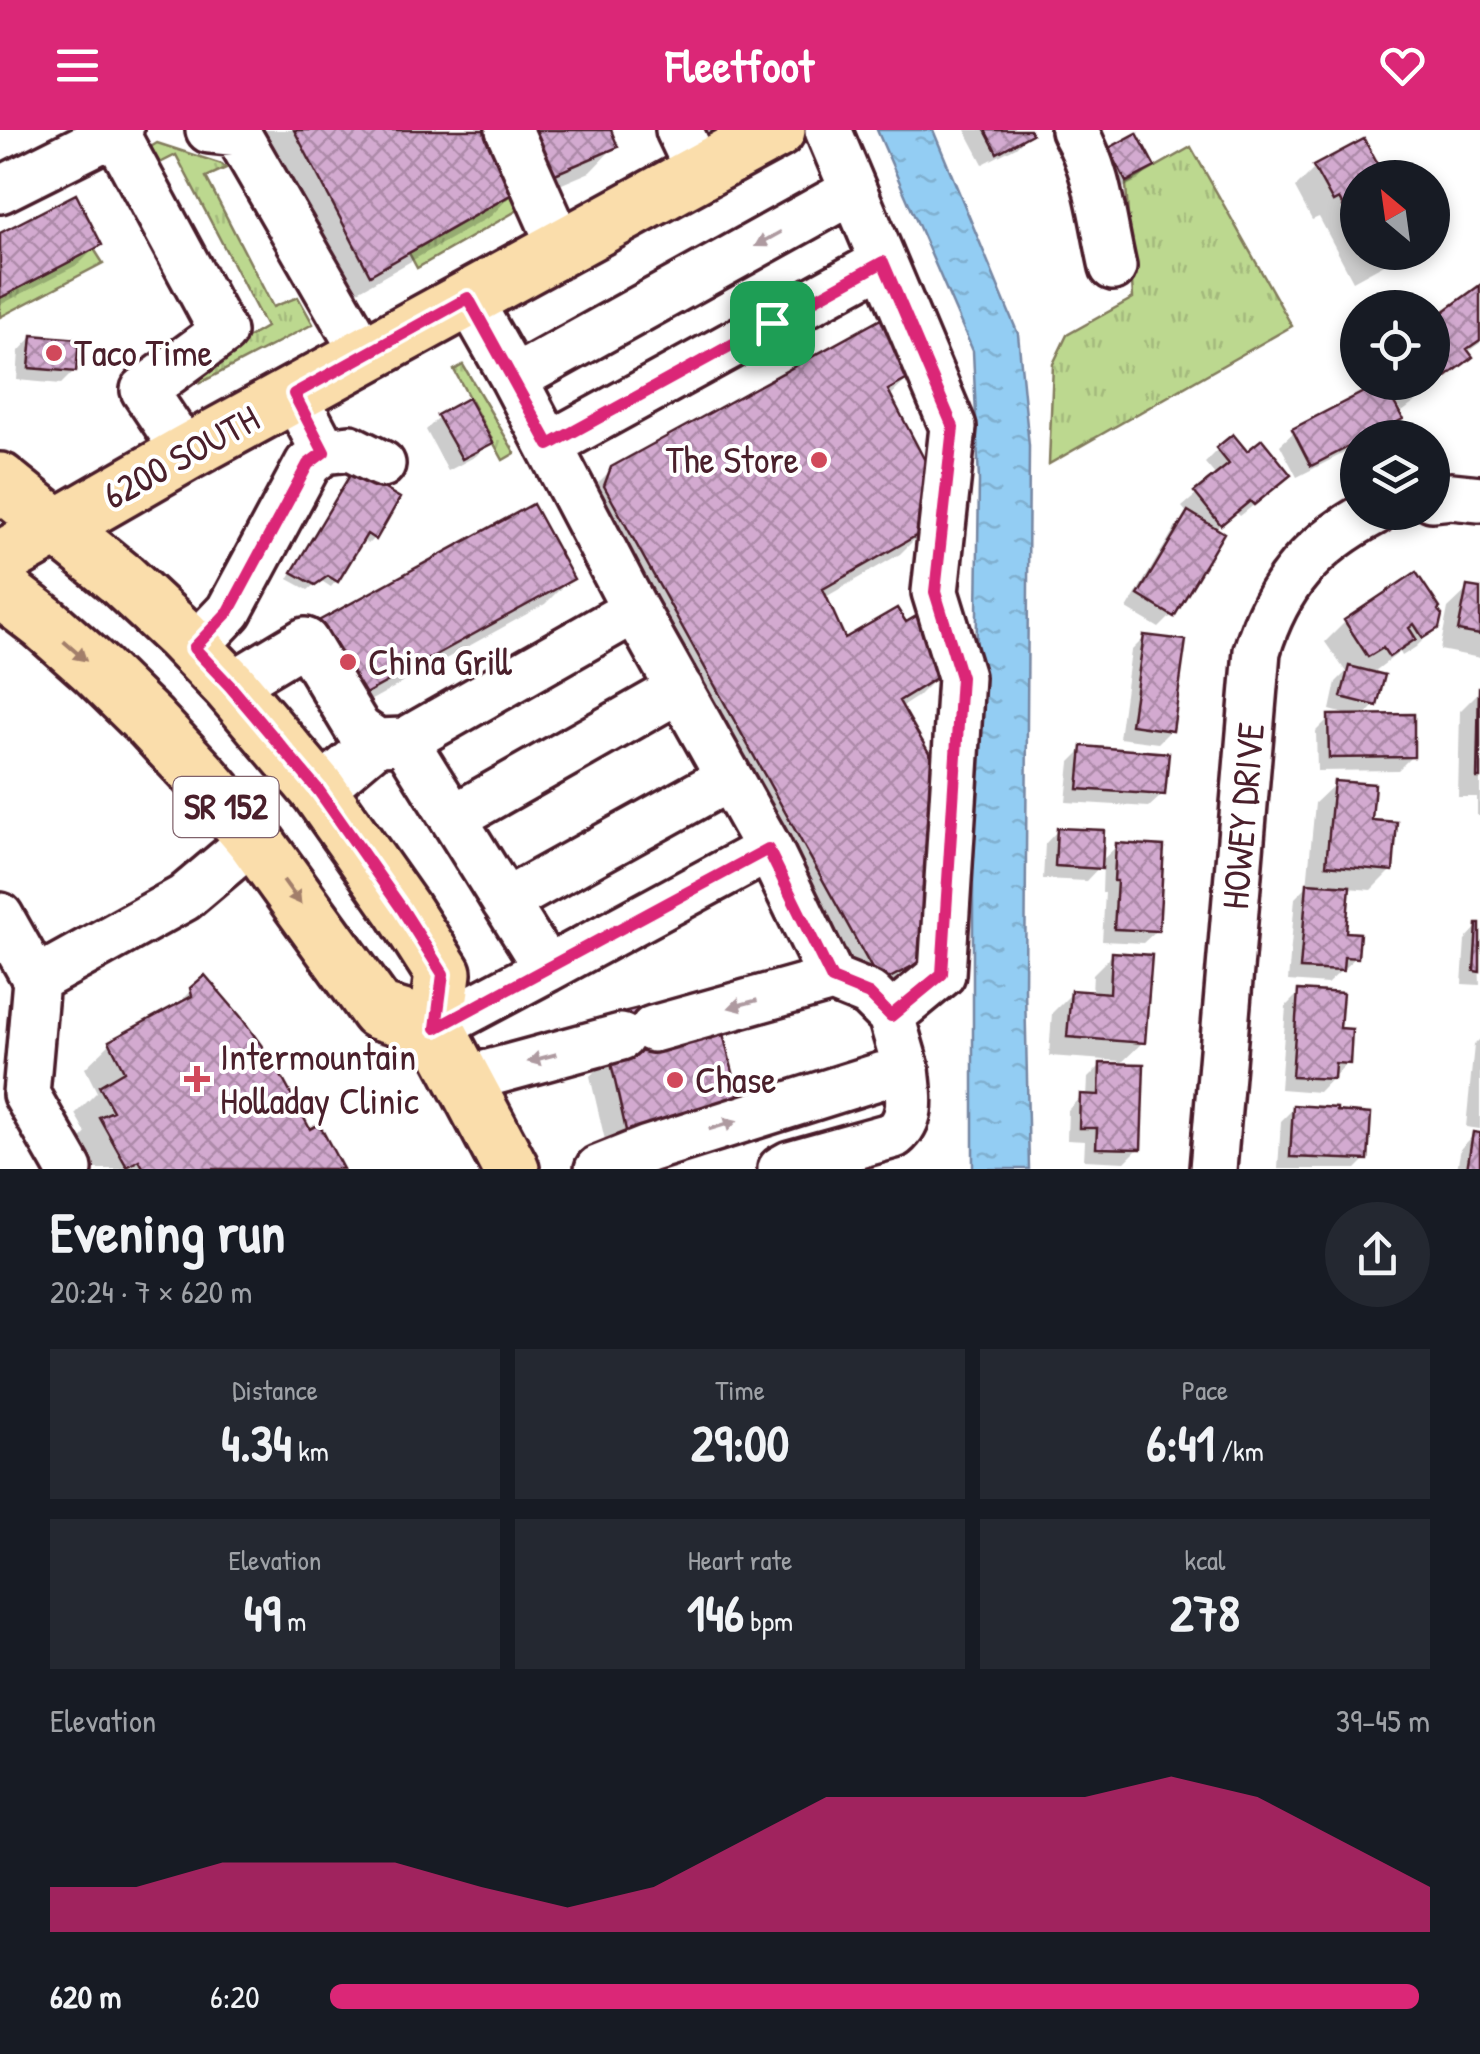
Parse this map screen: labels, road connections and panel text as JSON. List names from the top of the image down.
{
  "streets": {
    "main road": ["6200 SOUTH", "SR 152"],
    "street": ["HOWEY DRIVE"]
  },
  "crossings": [
    ["6200 SOUTH", "SR 152"]
  ],
  "places": {
    "other": [
      "Taco Time",
      "The Store",
      "China Grill",
      "Chase"
    ],
    "health": ["Intermountain Holladay Clinic"]
  },
  "north": "top left",
  "page": {
    "header": "Fleetfoot",
    "heading": ["Evening run", "20:24 · 7 × 620 m"],
    "stats": [
      ["Distance", "4.34 km"],
      ["Time", "29:00"],
      ["Pace", "6:41 /km"],
      ["Elevation", "49 m"],
      ["Heart rate", "146 bpm"],
      ["kcal", "278"]
    ],
    "chart": ["Elevation", "39–45 m"],
    "list": [
      {
        "name": "620 m",
        "note": "6:20"
      }
    ]
  }
}
